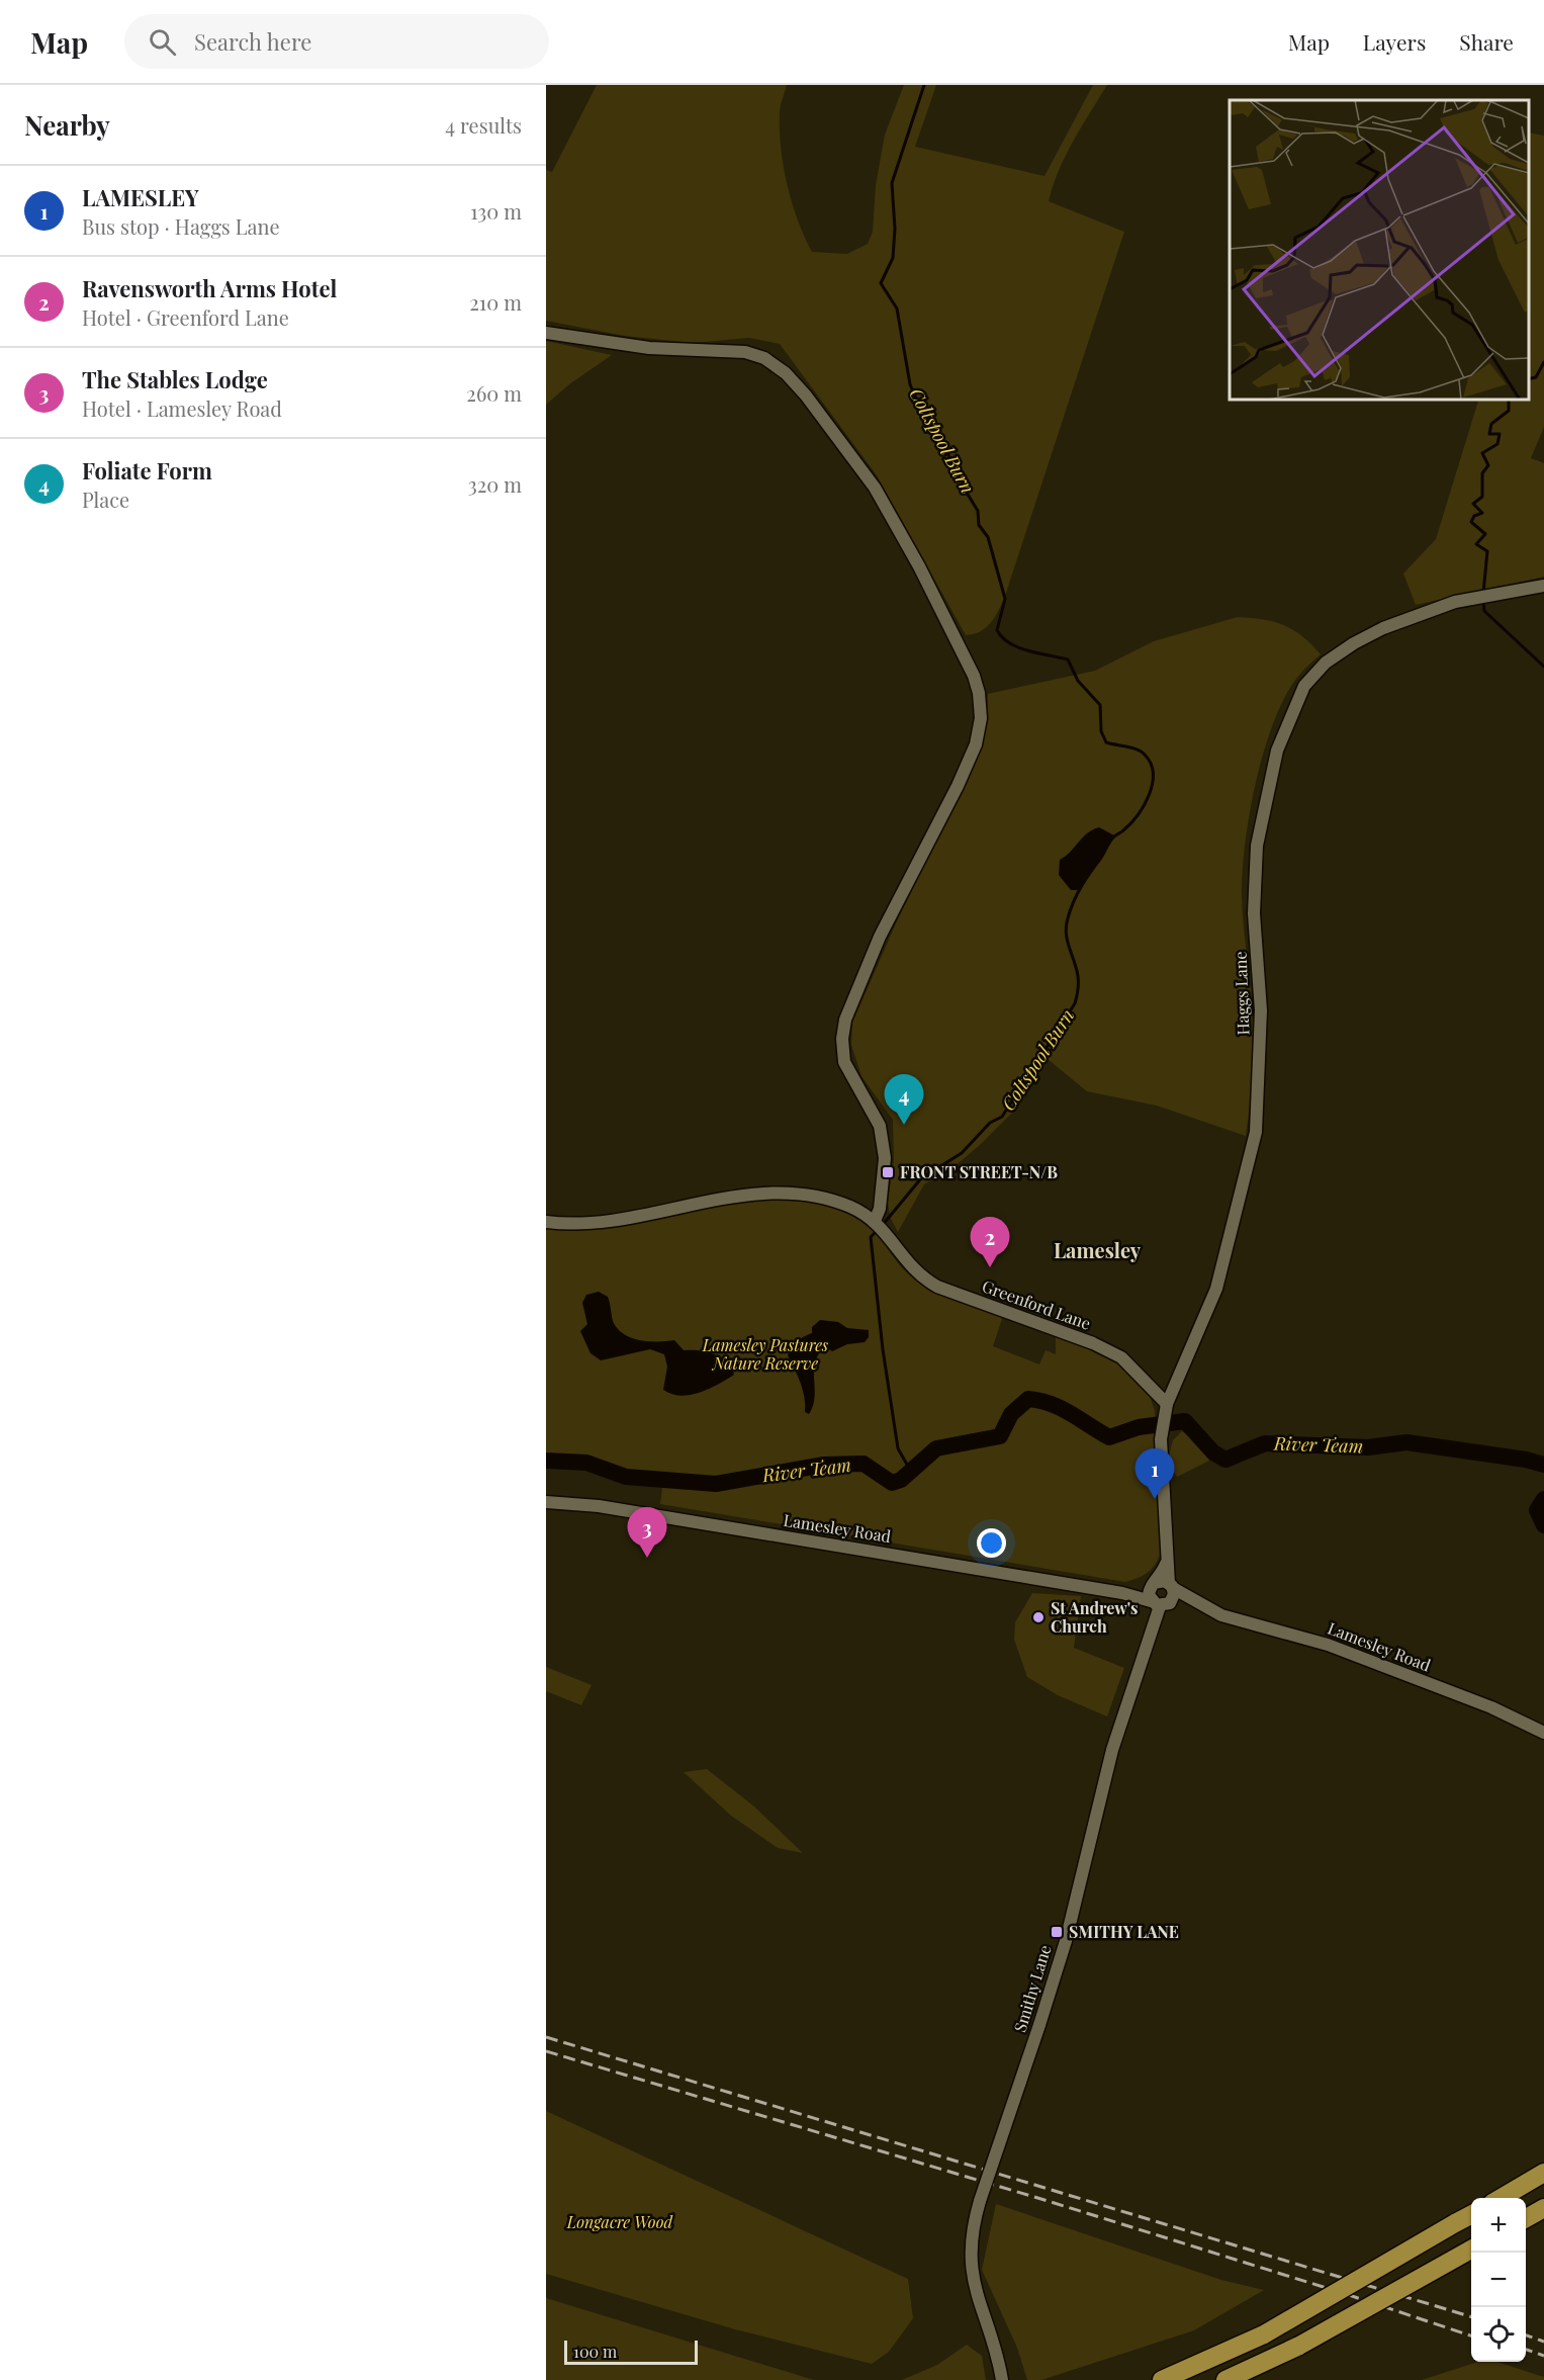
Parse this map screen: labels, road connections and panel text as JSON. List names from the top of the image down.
{
  "streets": {
    "street": [
      "Haggs Lane",
      "Greenford Lane",
      "Lamesley Road",
      "Smithy Lane"
    ]
  },
  "crossings": [
    ["Haggs Lane", "Greenford Lane"],
    ["Haggs Lane", "Lamesley Road"],
    ["Haggs Lane", "Smithy Lane"],
    ["Lamesley Road", "Smithy Lane"]
  ],
  "districts": ["Lamesley"],
  "water": ["Coltspool Burn", "River Team"],
  "parks": ["Lamesley Pastures Nature Reserve", "Longacre Wood"],
  "places": {
    "transit": ["FRONT STREET-N/B", "SMITHY LANE"],
    "other": ["St Andrew's Church"]
  },
  "scale_bar": "100 m",
  "page": {
    "header": "Map",
    "search": "Search here",
    "nav": ["Map", "Layers", "Share"],
    "heading": ["Nearby", "4 results"],
    "list": [
      {
        "mark": "1",
        "name": "LAMESLEY",
        "note": "Bus stop · Haggs Lane",
        "value": "130 m"
      },
      {
        "mark": "2",
        "name": "Ravensworth Arms Hotel",
        "note": "Hotel · Greenford Lane",
        "value": "210 m"
      },
      {
        "mark": "3",
        "name": "The Stables Lodge",
        "note": "Hotel · Lamesley Road",
        "value": "260 m"
      },
      {
        "mark": "4",
        "name": "Foliate Form",
        "note": "Place",
        "value": "320 m"
      }
    ],
    "pins": [
      "4",
      "2",
      "1",
      "3"
    ],
    "map_buttons": ["+", "−"],
    "scale": "100 m"
  }
}
